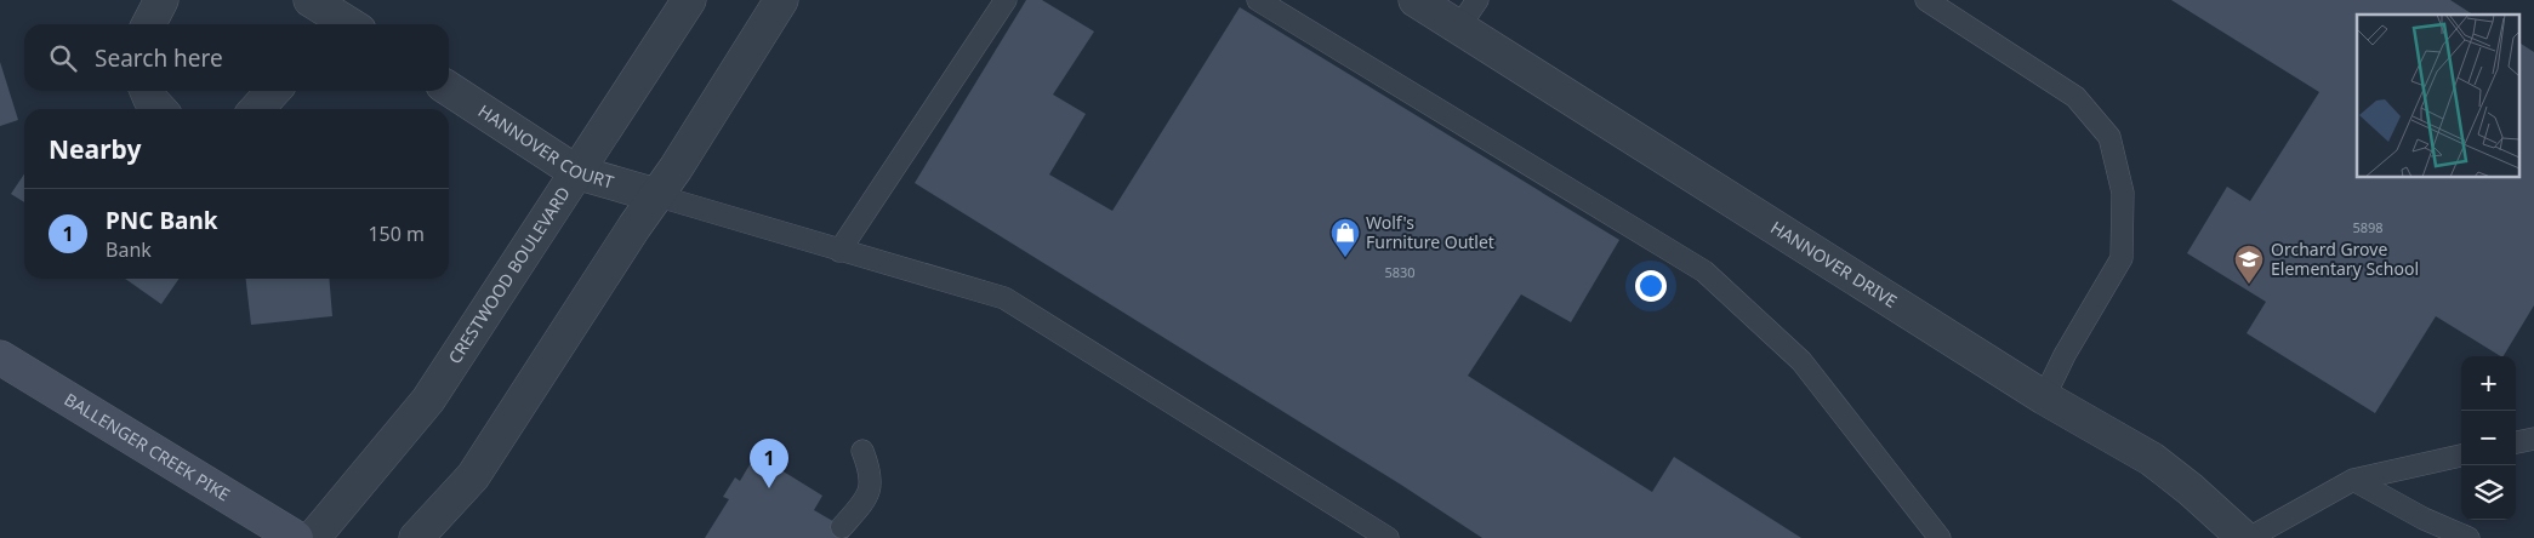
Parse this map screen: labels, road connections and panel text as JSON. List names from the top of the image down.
{
  "streets": {
    "main road": ["BALLENGER CREEK PIKE"],
    "street": ["HANNOVER COURT", "HANNOVER DRIVE", "CRESTWOOD BOULEVARD"]
  },
  "crossings": [
    ["HANNOVER COURT", "CRESTWOOD BOULEVARD"]
  ],
  "places": {
    "shop": ["Wolf's Furniture Outlet"],
    "school or university": ["Orchard Grove Elementary School"]
  },
  "house_numbers": ["5898", "5830"],
  "page": {
    "search": "Search here",
    "heading": "Nearby",
    "list": [
      {
        "mark": "1",
        "name": "PNC Bank",
        "note": "Bank",
        "value": "150 m"
      }
    ],
    "map_buttons": ["+", "−"],
    "pins": "1"
  }
}
